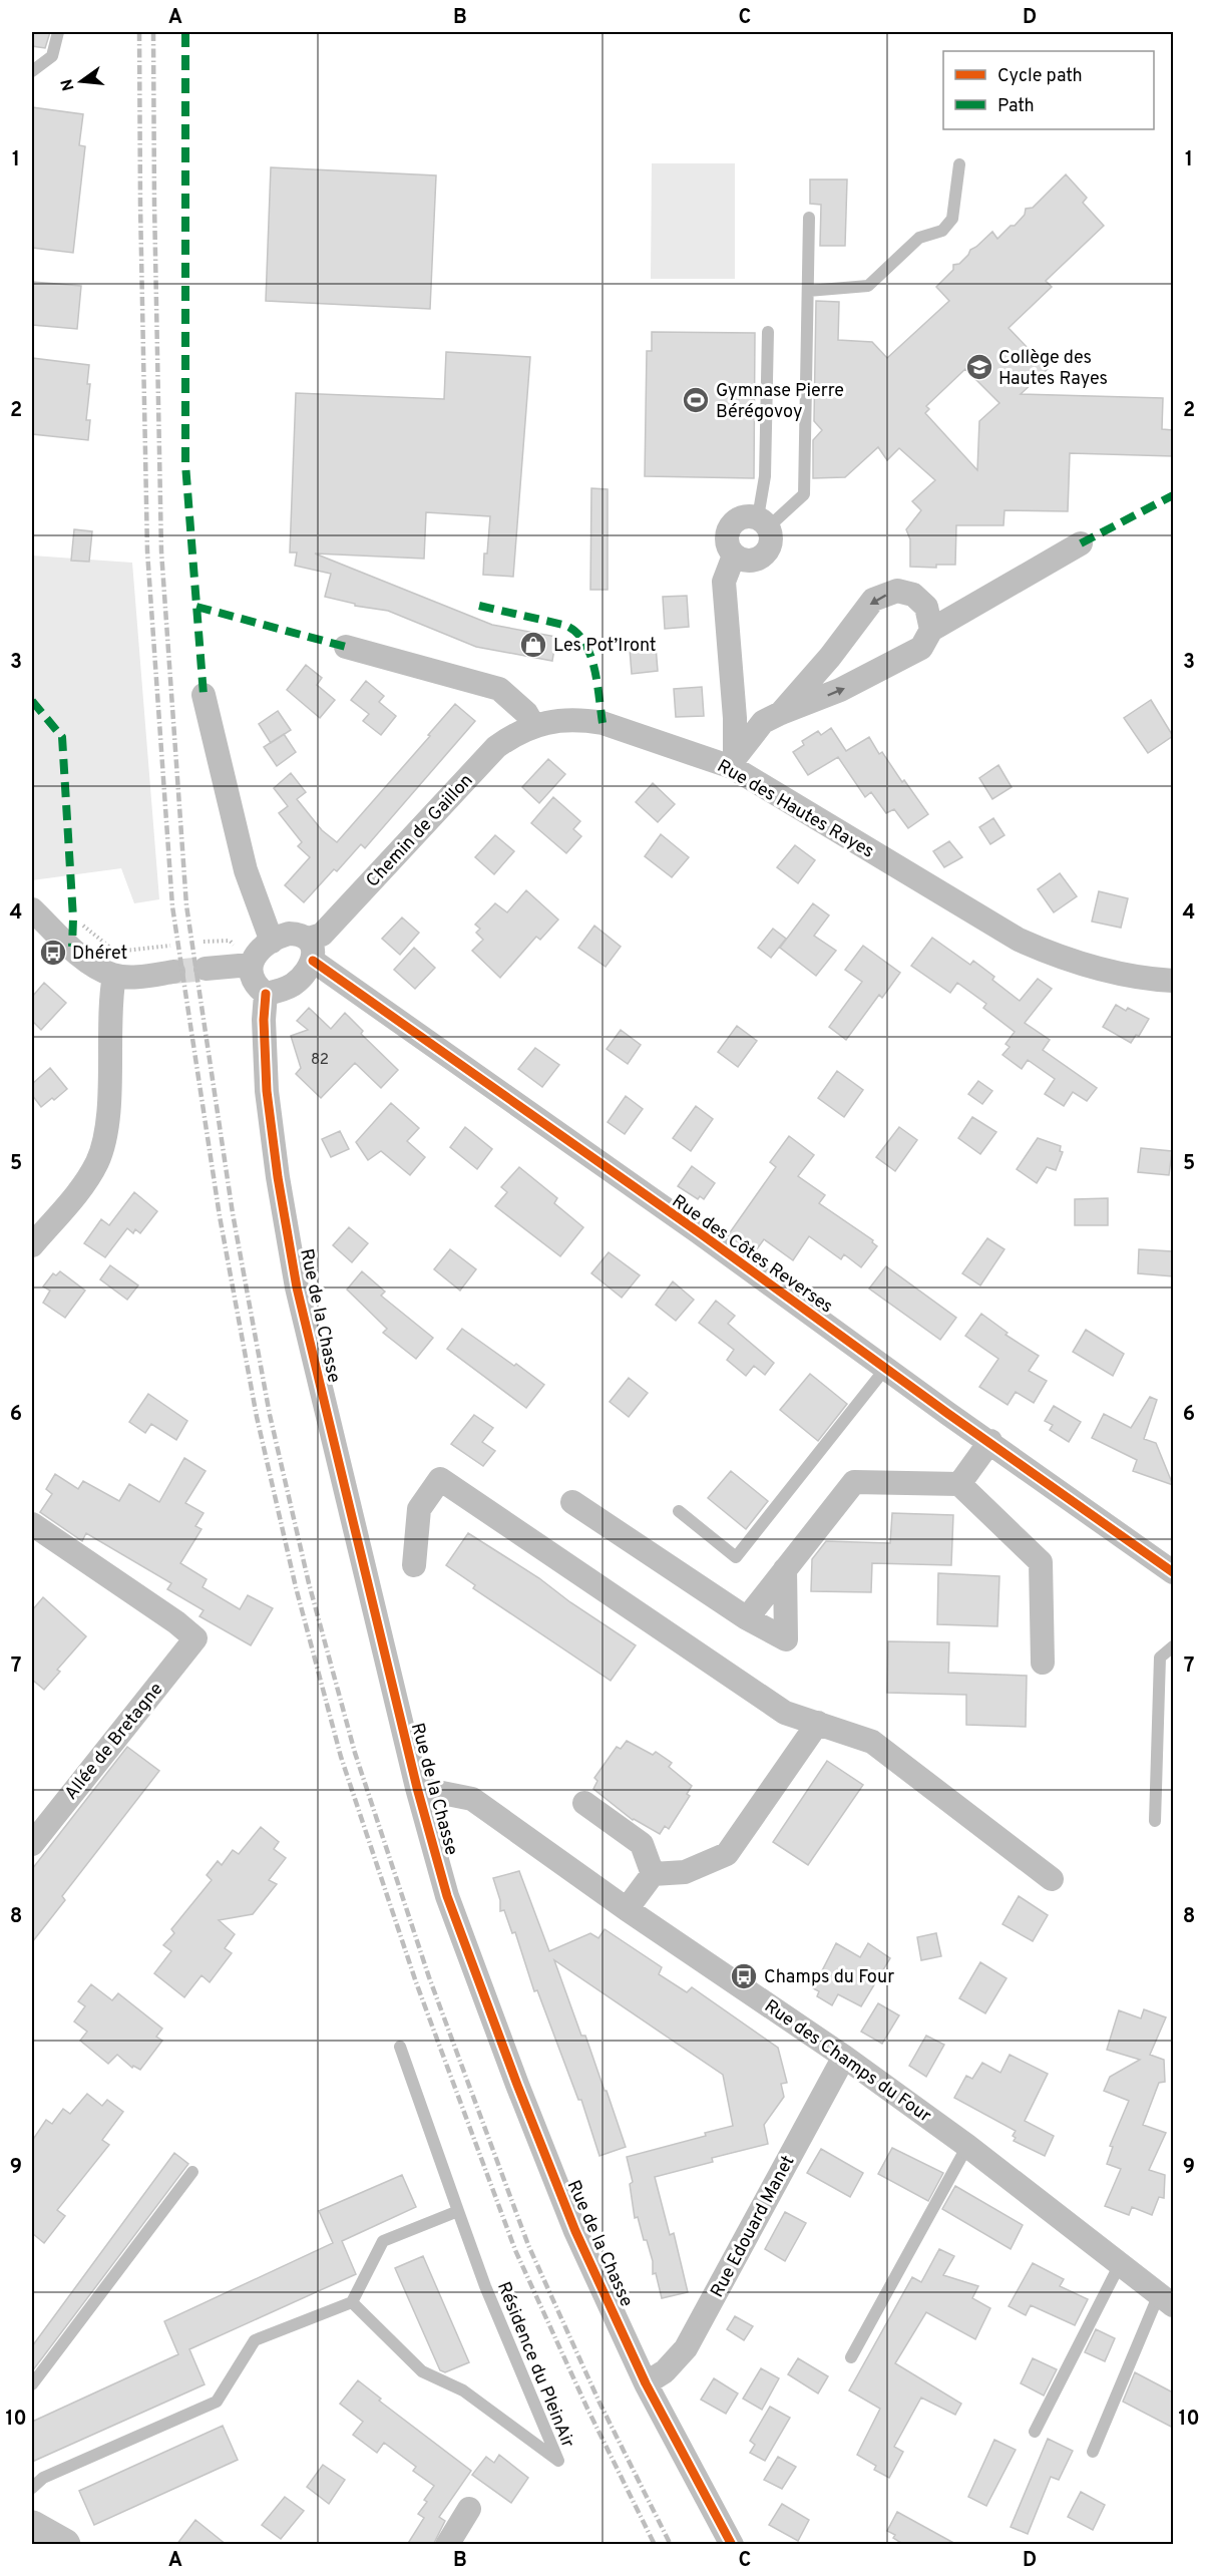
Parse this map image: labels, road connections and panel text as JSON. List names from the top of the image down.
{
  "streets": {
    "street": [
      "Rue des Hautes Rayes",
      "Chemin de Gaillon",
      "Rue des Côtes Reverses",
      "Rue de la Chasse",
      "Allée de Bretagne",
      "Rue des Champs du Four",
      "Rue Edouard Manet"
    ],
    "lane": ["Résidence du PleinAir"]
  },
  "crossings": [
    ["Rue des Hautes Rayes", "Chemin de Gaillon"],
    ["Chemin de Gaillon", "Rue des Côtes Reverses"],
    ["Chemin de Gaillon", "Rue de la Chasse"],
    ["Rue des Côtes Reverses", "Rue de la Chasse"],
    ["Rue de la Chasse", "Rue des Champs du Four"],
    ["Rue de la Chasse", "Rue Edouard Manet"],
    ["Rue des Champs du Four", "Rue Edouard Manet"]
  ],
  "places": {
    "school or university": ["Collège des Hautes Rayes"],
    "sports": ["Gymnase Pierre Bérégovoy"],
    "shop": ["Les Pot’Iront"],
    "bus stop": ["Dhéret", "Champs du Four"]
  },
  "house_numbers": ["82"],
  "legend": ["Cycle path", "Path"],
  "north": "left",
  "grid": {
    "columns": [
      "A",
      "B",
      "C",
      "D"
    ],
    "rows": [
      "1",
      "2",
      "3",
      "4",
      "5",
      "6",
      "7",
      "8",
      "9",
      "10"
    ]
  }
}
